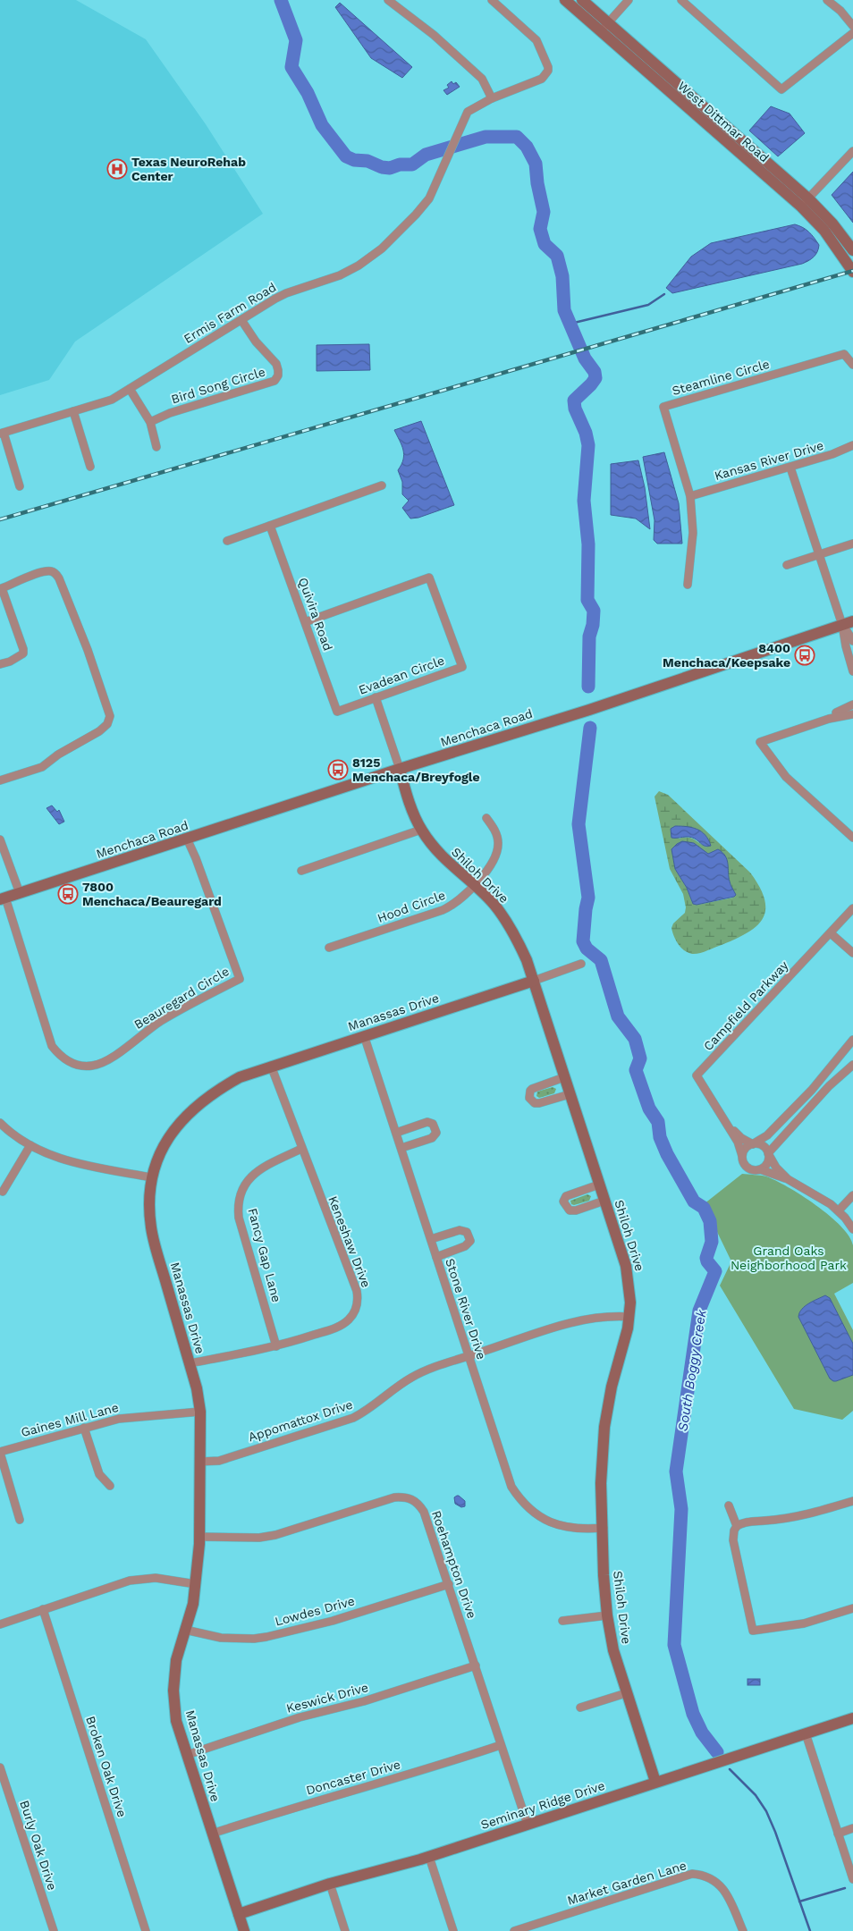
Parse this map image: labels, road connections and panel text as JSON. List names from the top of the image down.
{
  "streets": {
    "street": [
      "West Dittmar Road",
      "Ermis Farm Road",
      "Steamline Circle",
      "Bird Song Circle",
      "Kansas River Drive",
      "Quivira Road",
      "Evadean Circle",
      "Menchaca Road",
      "Shiloh Drive",
      "Hood Circle",
      "Beauregard Circle",
      "Campfield Parkway",
      "Manassas Drive",
      "Keneshaw Drive",
      "Fancy Gap Lane",
      "Stone River Drive",
      "Gaines Mill Lane",
      "Appomattox Drive",
      "Roehampton Drive",
      "Lowdes Drive",
      "Keswick Drive",
      "Broken Oak Drive",
      "Doncaster Drive",
      "Seminary Ridge Drive",
      "Burly Oak Drive",
      "Market Garden Lane"
    ]
  },
  "crossings": [
    ["Ermis Farm Road", "Bird Song Circle"],
    ["Steamline Circle", "Kansas River Drive"],
    ["Quivira Road", "Evadean Circle"],
    ["Menchaca Road", "Shiloh Drive"],
    ["Menchaca Road", "Beauregard Circle"],
    ["Shiloh Drive", "Hood Circle"],
    ["Shiloh Drive", "Manassas Drive"],
    ["Shiloh Drive", "Stone River Drive"],
    ["Shiloh Drive", "Appomattox Drive"],
    ["Shiloh Drive", "Seminary Ridge Drive"],
    ["Manassas Drive", "Keneshaw Drive"],
    ["Manassas Drive", "Stone River Drive"],
    ["Manassas Drive", "Gaines Mill Lane"],
    ["Manassas Drive", "Appomattox Drive"],
    ["Manassas Drive", "Roehampton Drive"],
    ["Manassas Drive", "Lowdes Drive"],
    ["Manassas Drive", "Keswick Drive"],
    ["Manassas Drive", "Doncaster Drive"],
    ["Manassas Drive", "Seminary Ridge Drive"],
    ["Keneshaw Drive", "Fancy Gap Lane"],
    ["Stone River Drive", "Appomattox Drive"],
    ["Roehampton Drive", "Lowdes Drive"],
    ["Roehampton Drive", "Keswick Drive"],
    ["Roehampton Drive", "Doncaster Drive"],
    ["Roehampton Drive", "Seminary Ridge Drive"]
  ],
  "water": ["South Boggy Creek"],
  "parks": ["Grand Oaks Neighborhood Park"],
  "places": {
    "hospital": ["Texas NeuroRehab Center"],
    "bus stop": ["8400 Menchaca/Keepsake", "8125 Menchaca/Breyfogle", "7800 Menchaca/Beauregard"]
  }
}
